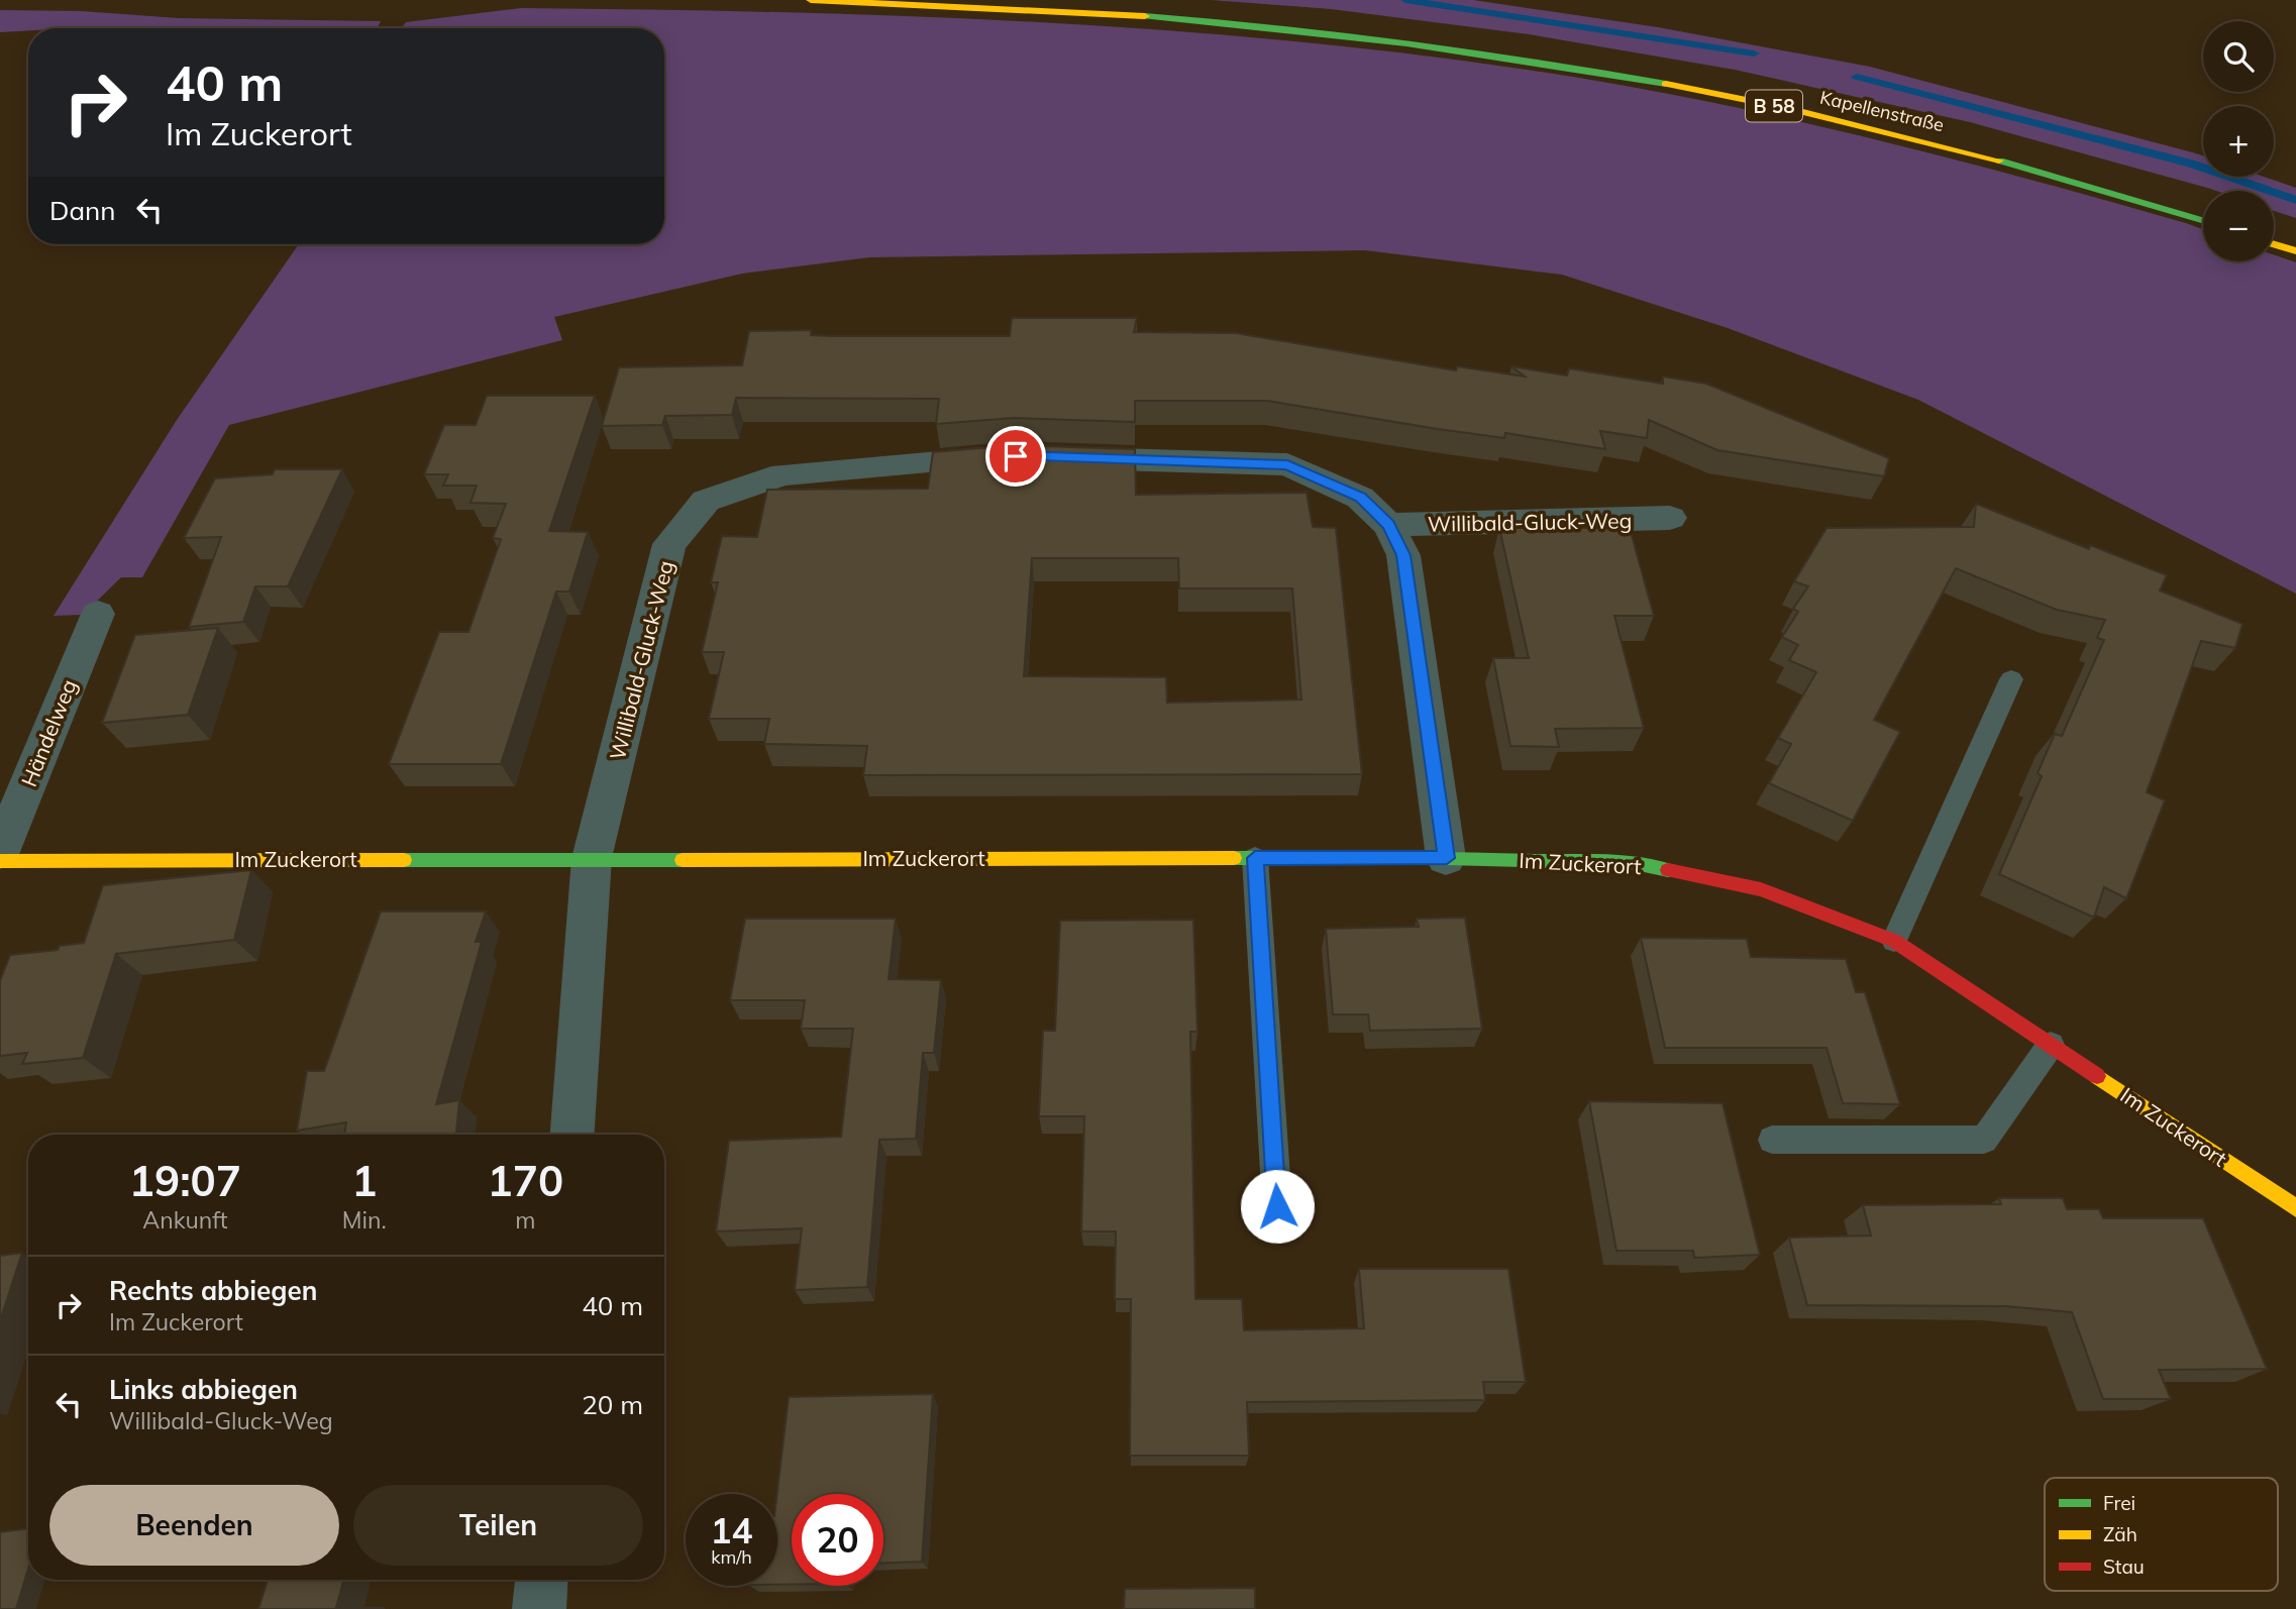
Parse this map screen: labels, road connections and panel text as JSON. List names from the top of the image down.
{
  "streets": {
    "street": [
      "B 58",
      "Kapellenstraße",
      "Willibald-Gluck-Weg",
      "Händelweg",
      "Im Zuckerort"
    ]
  },
  "crossings": [
    ["Willibald-Gluck-Weg", "Im Zuckerort"]
  ],
  "legend": ["Frei", "Zäh", "Stau"],
  "page": {
    "map_buttons": ["+", "−"],
    "turn": ["40 m", "Im Zuckerort"],
    "then": "Dann",
    "eta": [
      "19:07",
      "Ankunft",
      "1",
      "Min.",
      "170",
      "m"
    ],
    "list": [
      {
        "name": "Rechts abbiegen",
        "note": "Im Zuckerort",
        "value": "40 m"
      },
      {
        "name": "Links abbiegen",
        "note": "Willibald-Gluck-Weg",
        "value": "20 m"
      }
    ],
    "buttons": ["Beenden", "Teilen"],
    "speed": "14 km/h",
    "limit": "20"
  }
}
